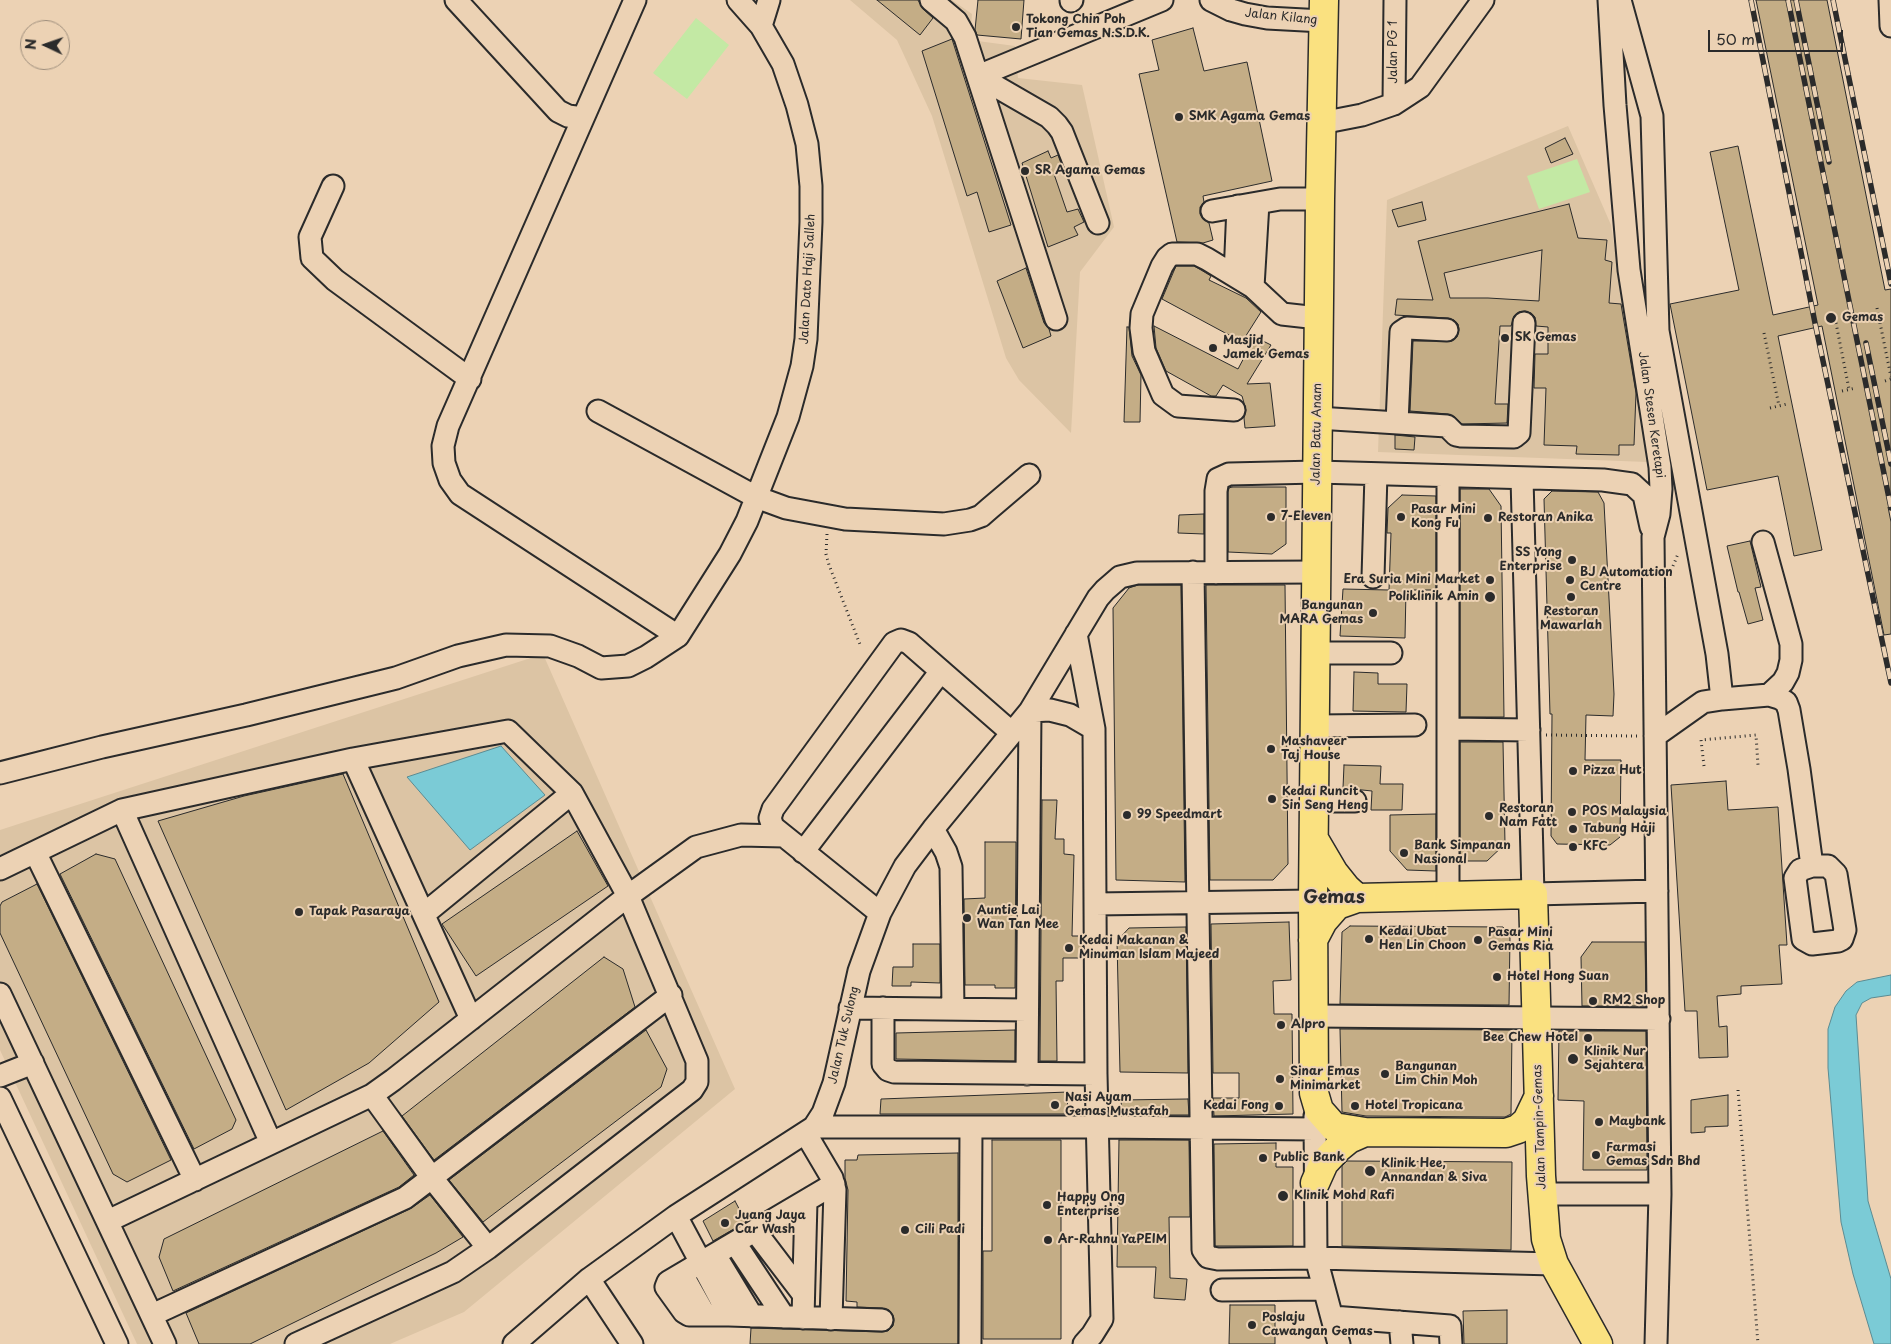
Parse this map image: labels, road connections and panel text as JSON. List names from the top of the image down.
{
  "streets": {
    "highway": ["Jalan Batu Anam", "Jalan Tampin-Gemas"],
    "street": [
      "Jalan Kilang",
      "Jalan PG 1",
      "Jalan Dato Haji Salleh",
      "Jalan Stesen Keretapi",
      "Jalan Tuk Sulong"
    ]
  },
  "crossings": [
    ["Jalan Kilang", "Jalan Batu Anam"],
    ["Jalan Batu Anam", "Jalan Tuk Sulong"]
  ],
  "districts": ["Gemas"],
  "places": [
    "Tokong Chin Poh Tian Gemas N.S.D.K.",
    "SMK Agama Gemas",
    "SR Agama Gemas",
    "Gemas",
    "SK Gemas",
    "Masjid Jamek Gemas",
    "7-Eleven",
    "Pasar Mini Kong Fu",
    "Restoran Anika",
    "SS Yong Enterprise",
    "Era Suria Mini Market",
    "BJ Automation Centre",
    "Poliklinik Amin",
    "Restoran Mawarlah",
    "Bangunan MARA Gemas",
    "Mashaveer Taj House",
    "Pizza Hut",
    "Kedai Runcit Sin Seng Heng",
    "POS Malaysia",
    "99 Speedmart",
    "Restoran Nam Fatt",
    "Tabung Haji",
    "KFC",
    "Bank Simpanan Nasional",
    "Tapak Pasaraya",
    "Auntie Lai Wan Tan Mee",
    "Kedai Ubat Hen Lin Choon",
    "Pasar Mini Gemas Ria",
    "Kedai Makanan & Minuman Islam Majeed",
    "Hotel Hong Suan",
    "RM2 Shop",
    "Alpro",
    "Bee Chew Hotel",
    "Klinik Nur Sejahtera",
    "Bangunan Lim Chin Moh",
    "Sinar Emas Minimarket",
    "Nasi Ayam Gemas Mustafah",
    "Kedai Fong",
    "Hotel Tropicana",
    "Maybank",
    "Farmasi Gemas Sdn Bhd",
    "Public Bank",
    "Klinik Hee, Annandan & Siva",
    "Klinik Mohd Rafi",
    "Happy Ong Enterprise",
    "Juang Jaya Car Wash",
    "Cili Padi",
    "Ar-Rahnu YaPEIM",
    "Poslaju Cawangan Gemas"
  ],
  "scale_bar": "50 m",
  "north": "left"
}
